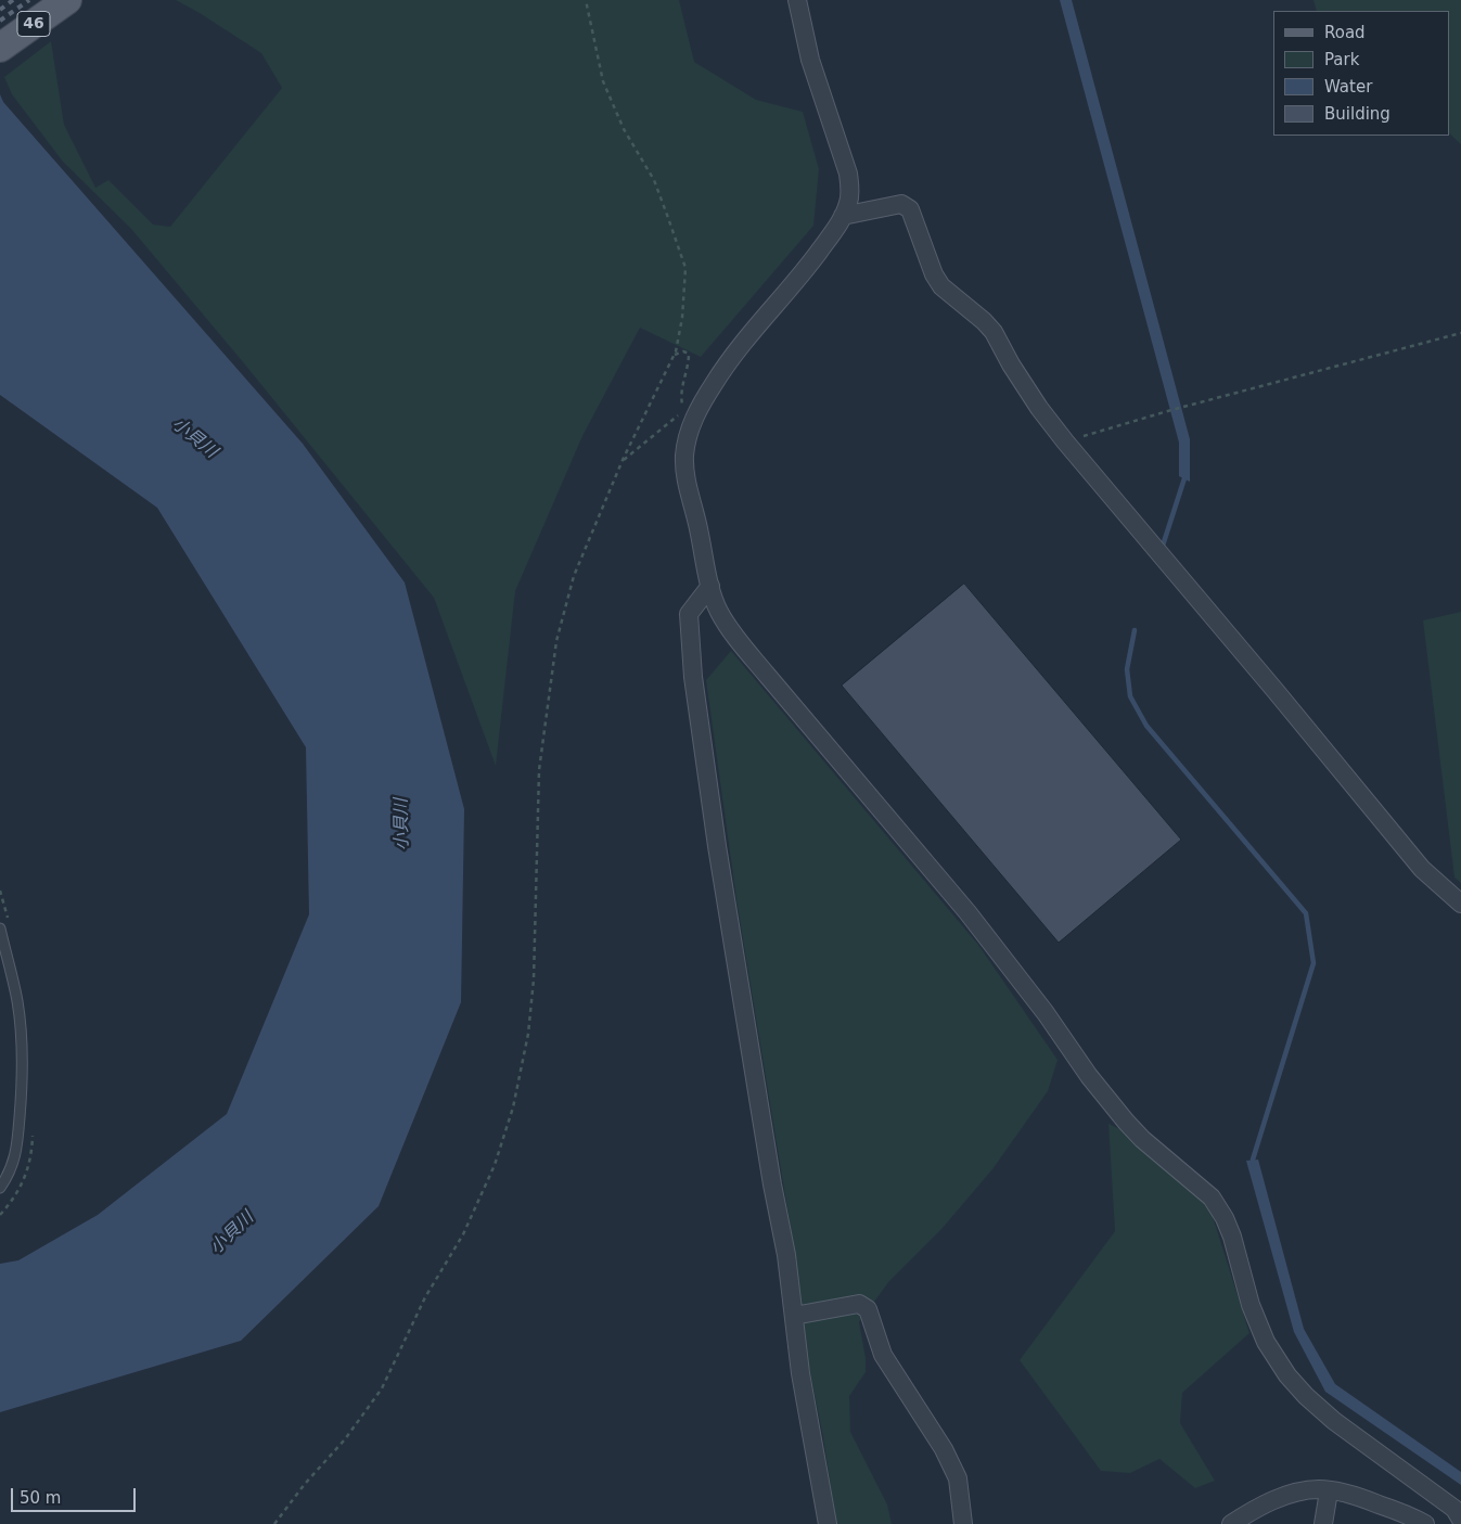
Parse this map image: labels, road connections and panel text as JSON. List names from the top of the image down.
{
  "streets": {
    "main road": ["46"]
  },
  "water": ["小貝川"],
  "legend": [
    "Road",
    "Park",
    "Water",
    "Building"
  ],
  "scale_bar": "50 m"
}
